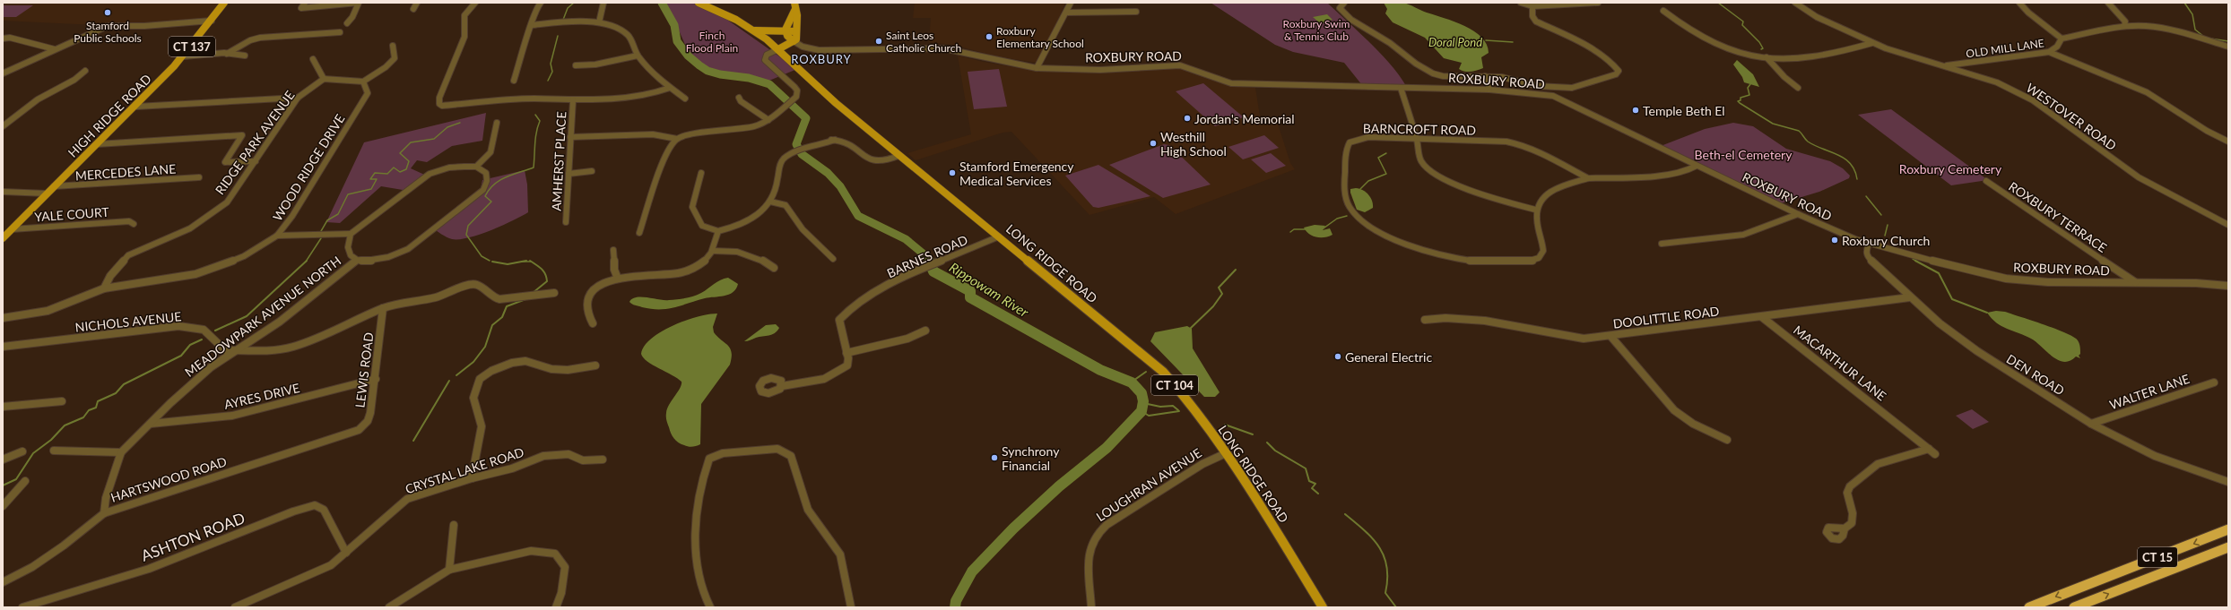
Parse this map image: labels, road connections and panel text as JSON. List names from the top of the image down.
{
  "streets": {
    "highway": ["CT 15"],
    "main road": [
      "CT 137",
      "HIGH RIDGE ROAD",
      "LONG RIDGE ROAD",
      "CT 104"
    ],
    "street": [
      "OLD MILL LANE",
      "ROXBURY ROAD",
      "WESTOVER ROAD",
      "BARNCROFT ROAD",
      "RIDGE PARK AVENUE",
      "AMHERST PLACE",
      "WOOD RIDGE DRIVE",
      "MERCEDES LANE",
      "YALE COURT",
      "ROXBURY TERRACE",
      "BARNES ROAD",
      "MEADOWPARK AVENUE NORTH",
      "DOOLITTLE ROAD",
      "NICHOLS AVENUE",
      "MACARTHUR LANE",
      "LEWIS ROAD",
      "DEN ROAD",
      "WALTER LANE",
      "AYRES DRIVE",
      "CRYSTAL LAKE ROAD",
      "HARTSWOOD ROAD",
      "LOUGHRAN AVENUE",
      "ASHTON ROAD"
    ]
  },
  "crossings": [
    ["OLD MILL LANE", "WESTOVER ROAD"],
    ["ROXBURY ROAD", "ROXBURY TERRACE"],
    ["ROXBURY ROAD", "DEN ROAD"],
    ["HIGH RIDGE ROAD", "MERCEDES LANE"],
    ["HIGH RIDGE ROAD", "YALE COURT"],
    ["RIDGE PARK AVENUE", "WOOD RIDGE DRIVE"],
    ["BARNES ROAD", "LONG RIDGE ROAD"],
    ["LONG RIDGE ROAD", "LOUGHRAN AVENUE"],
    ["MEADOWPARK AVENUE NORTH", "NICHOLS AVENUE"],
    ["MEADOWPARK AVENUE NORTH", "AYRES DRIVE"],
    ["MEADOWPARK AVENUE NORTH", "HARTSWOOD ROAD"],
    ["DOOLITTLE ROAD", "MACARTHUR LANE"],
    ["DOOLITTLE ROAD", "DEN ROAD"],
    ["NICHOLS AVENUE", "LEWIS ROAD"],
    ["LEWIS ROAD", "AYRES DRIVE"],
    ["LEWIS ROAD", "HARTSWOOD ROAD"],
    ["DEN ROAD", "WALTER LANE"],
    ["CRYSTAL LAKE ROAD", "ASHTON ROAD"]
  ],
  "districts": ["ROXBURY"],
  "water": ["Doral Pond", "Rippowam River"],
  "parks": [
    "Roxbury Swim & Tennis Club",
    "Finch Flood Plain",
    "Beth-el Cemetery",
    "Roxbury Cemetery"
  ],
  "places": [
    "Stamford Public Schools",
    "Roxbury Elementary School",
    "Saint Leos Catholic Church",
    "Temple Beth El",
    "Jordan's Memorial",
    "Westhill High School",
    "Stamford Emergency Medical Services",
    "Roxbury Church",
    "General Electric",
    "Synchrony Financial"
  ]
}
